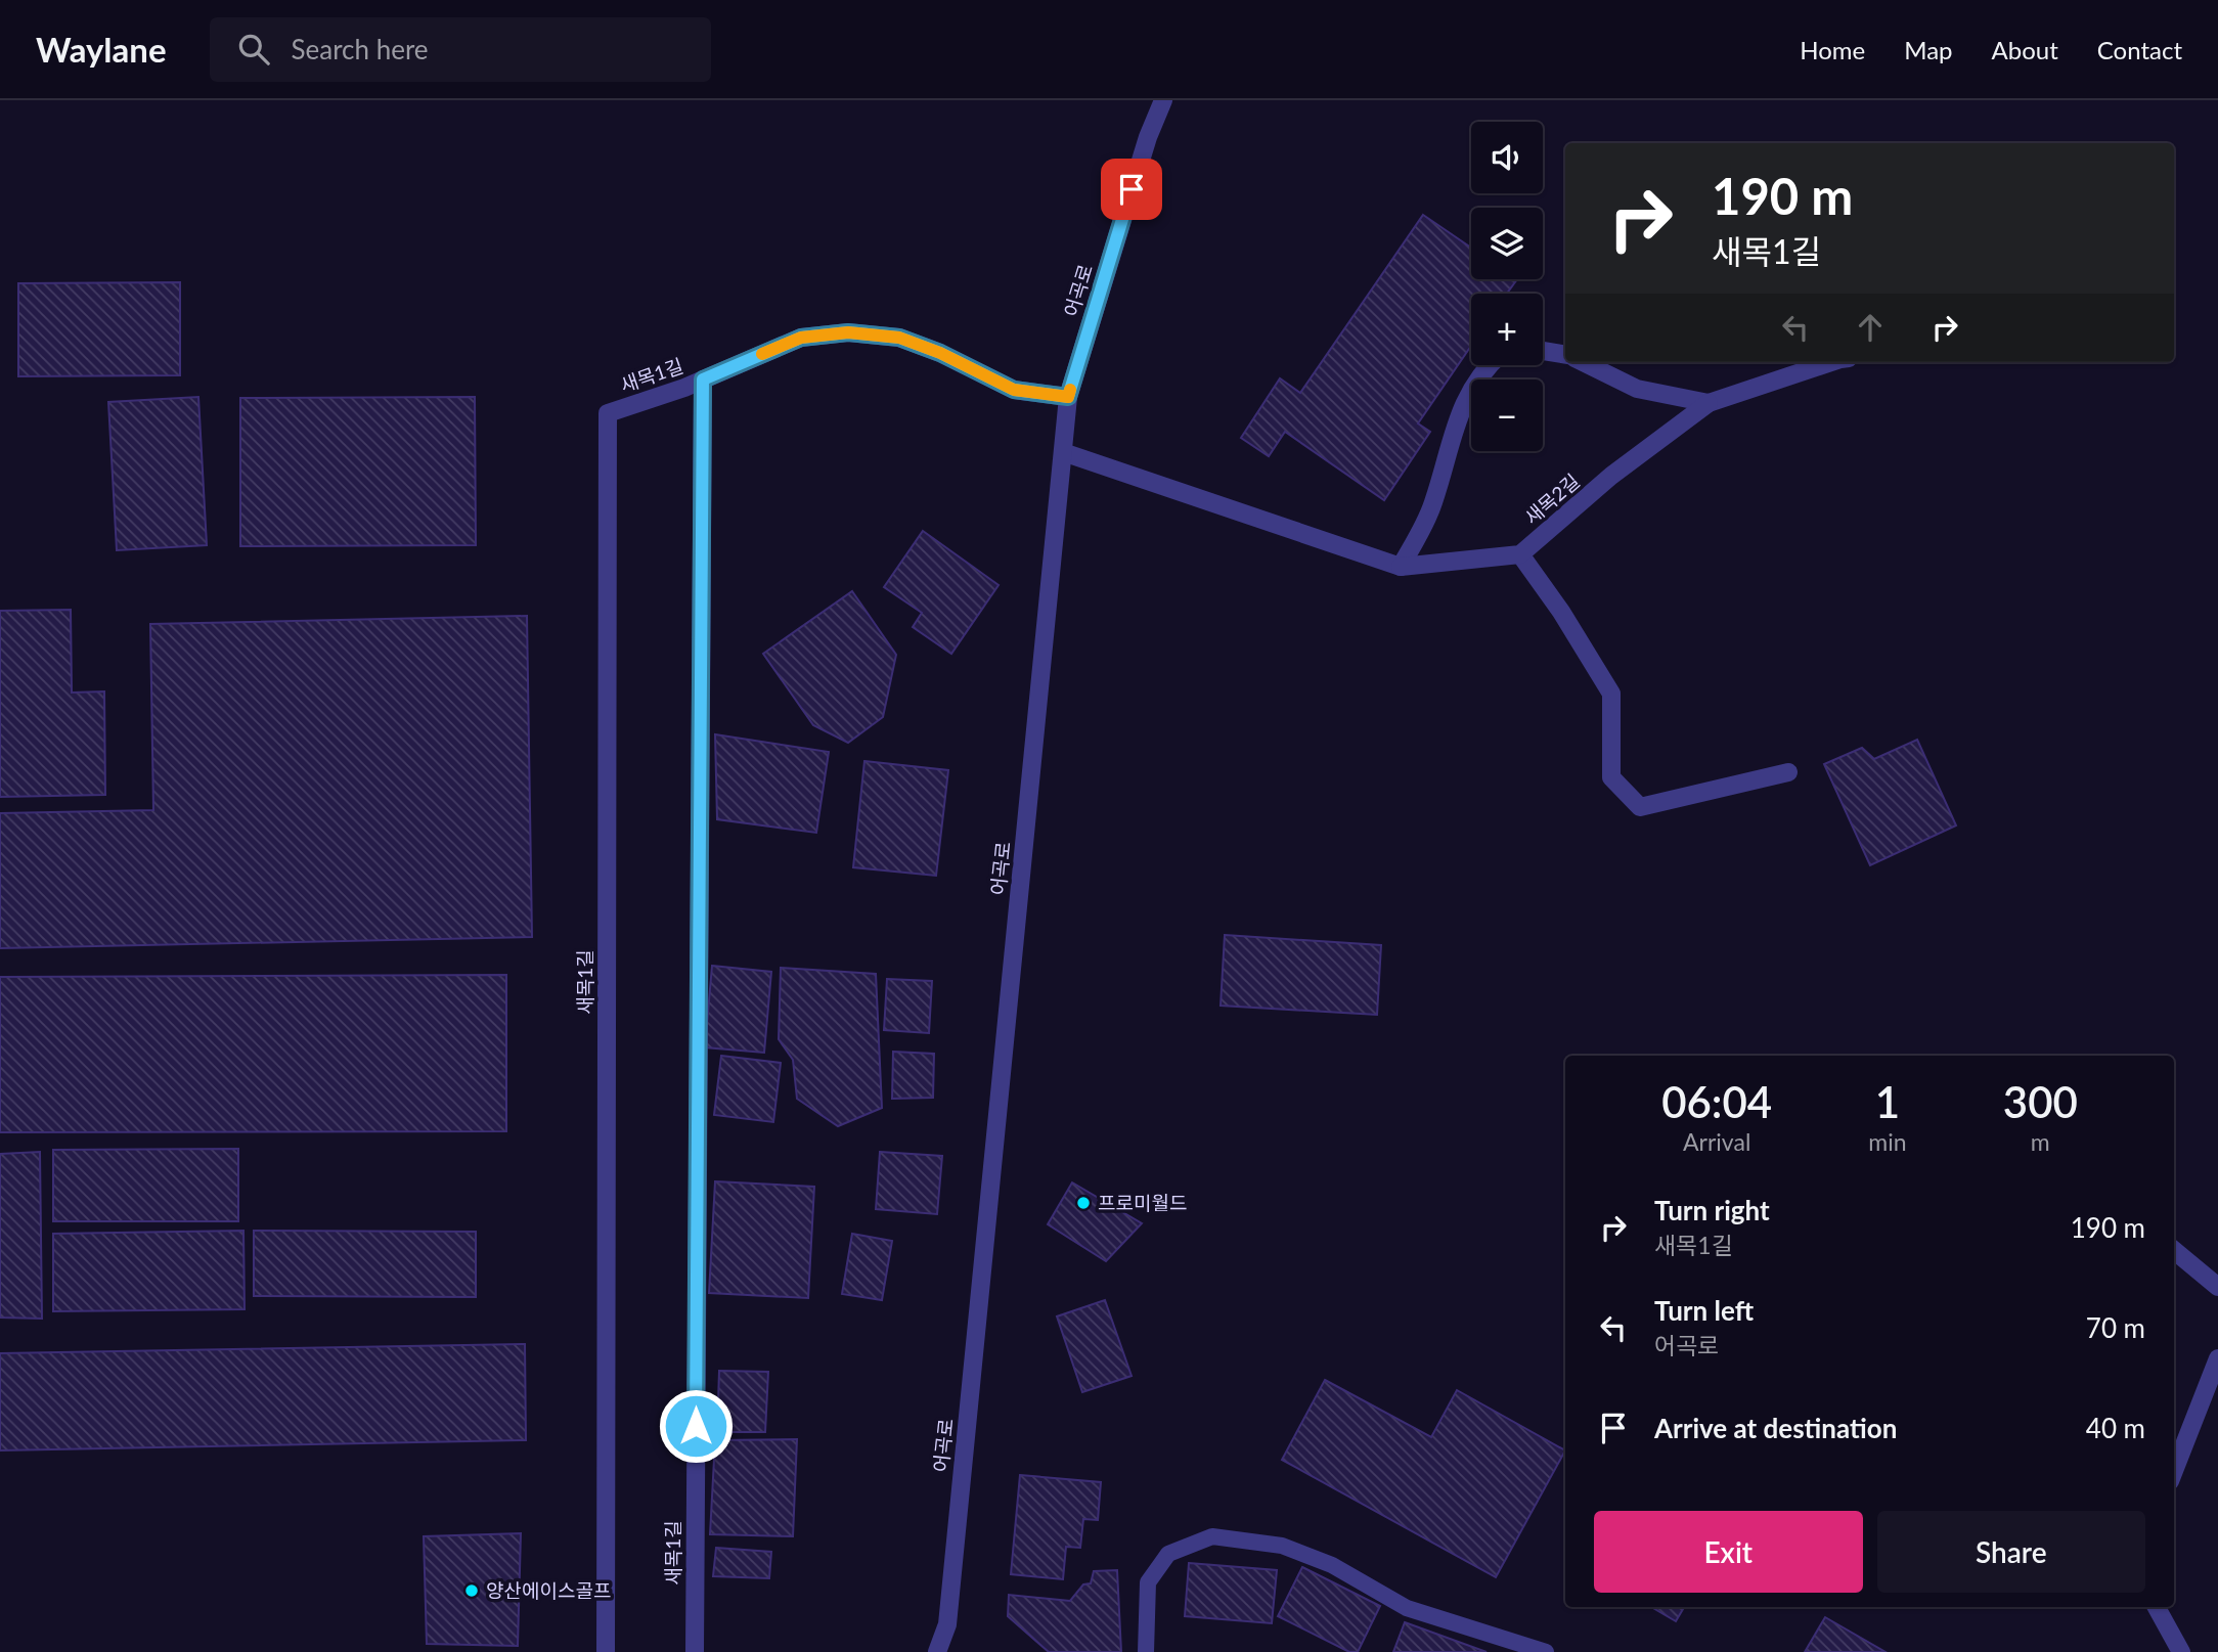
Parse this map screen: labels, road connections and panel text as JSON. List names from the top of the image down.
{
  "streets": {
    "street": ["어곡로", "새목1길", "새목2길"]
  },
  "crossings": [
    ["어곡로", "새목1길"],
    ["어곡로", "새목2길"]
  ],
  "places": ["프로미월드", "양산에이스골프"],
  "page": {
    "header": "Waylane",
    "search": "Search here",
    "nav": [
      "Home",
      "Map",
      "About",
      "Contact"
    ],
    "map_buttons": ["+", "−"],
    "turn": ["190 m", "새목1길"],
    "eta": [
      "06:04",
      "Arrival",
      "1",
      "min",
      "300",
      "m"
    ],
    "list": [
      {
        "name": "Turn right",
        "note": "새목1길",
        "value": "190 m"
      },
      {
        "name": "Turn left",
        "note": "어곡로",
        "value": "70 m"
      },
      {
        "name": "Arrive at destination",
        "value": "40 m"
      }
    ],
    "buttons": ["Exit", "Share"]
  }
}
